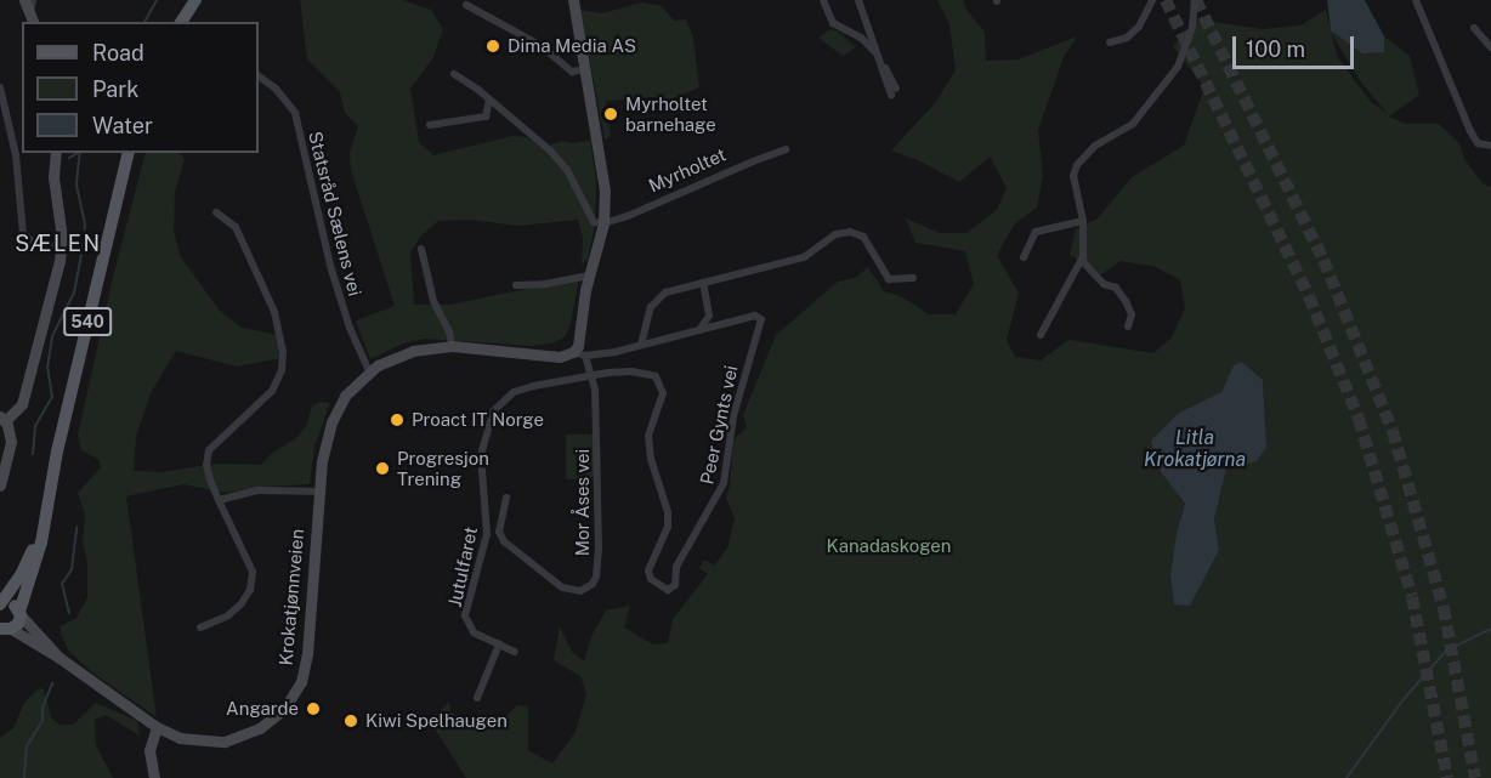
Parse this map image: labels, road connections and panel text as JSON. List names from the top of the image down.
{
  "streets": {
    "main road": ["540", "Krokatjønnveien"],
    "street": [
      "Myrholtet",
      "Statsråd Sælens vei",
      "Peer Gynts vei",
      "Mor Åses vei",
      "Jutulfaret"
    ]
  },
  "crossings": [
    ["Statsråd Sælens vei", "Krokatjønnveien"],
    ["540", "Krokatjønnveien"],
    ["Peer Gynts vei", "Mor Åses vei"],
    ["Peer Gynts vei", "Jutulfaret"],
    ["Peer Gynts vei", "Krokatjønnveien"],
    ["Mor Åses vei", "Jutulfaret"]
  ],
  "districts": ["SÆLEN"],
  "water": ["Litla Krokatjørna"],
  "parks": ["Kanadaskogen"],
  "places": [
    "Dima Media AS",
    "Myrholtet barnehage",
    "Proact IT Norge",
    "Progresjon Trening",
    "Angarde",
    "Kiwi Spelhaugen"
  ],
  "legend": ["Road", "Park", "Water"],
  "scale_bar": "100 m"
}
